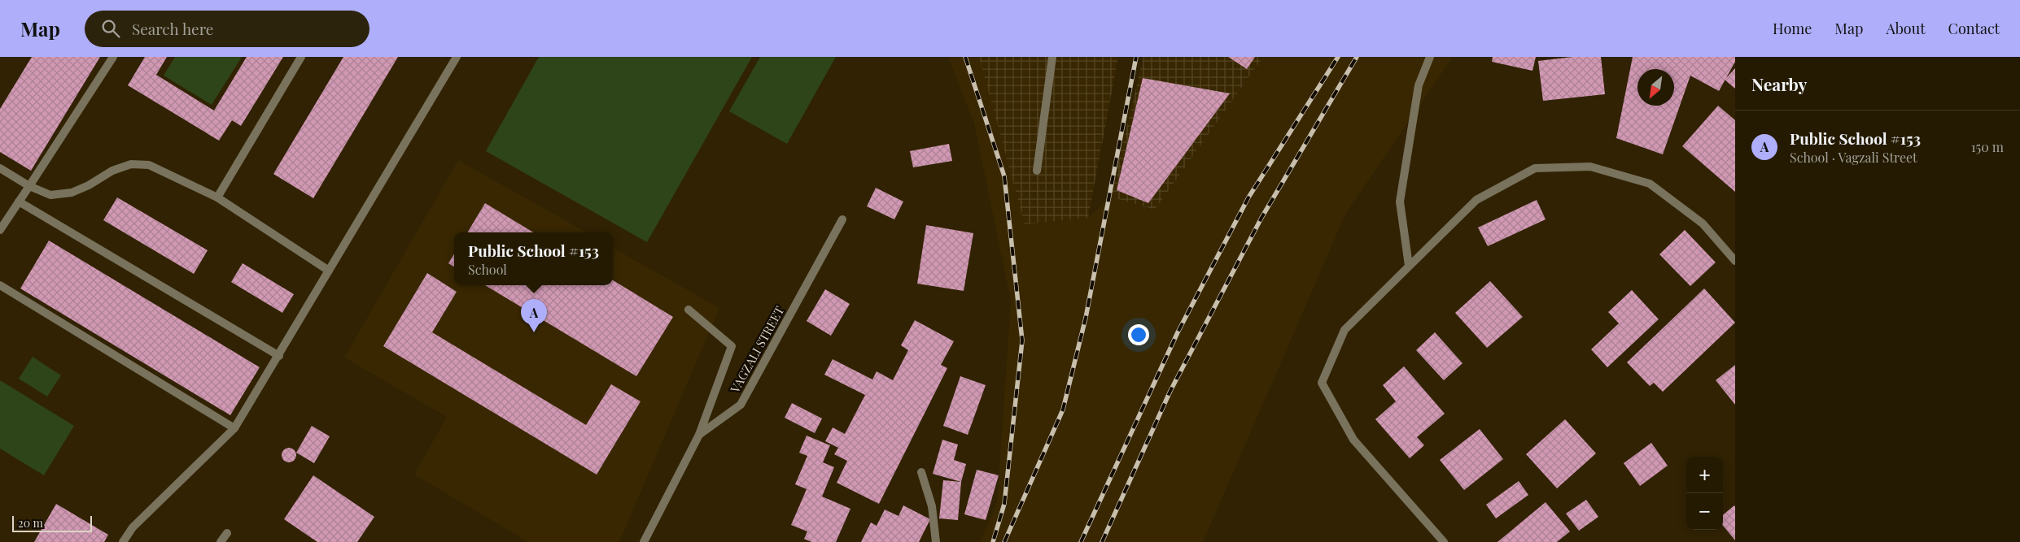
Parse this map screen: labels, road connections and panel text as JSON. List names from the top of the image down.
{
  "streets": {
    "street": ["VAGZALI STREET"]
  },
  "scale_bar": "20 m",
  "north": "bottom left",
  "page": {
    "header": "Map",
    "search": "Search here",
    "nav": [
      "Home",
      "Map",
      "About",
      "Contact"
    ],
    "heading": "Nearby",
    "list": [
      {
        "mark": "A",
        "name": "Public School #153",
        "note": "School · Vagzali Street",
        "value": "150 m"
      }
    ],
    "popup": ["Public School #153", "School"],
    "pins": "A",
    "map_buttons": ["+", "−"],
    "scale": "20 m"
  }
}
